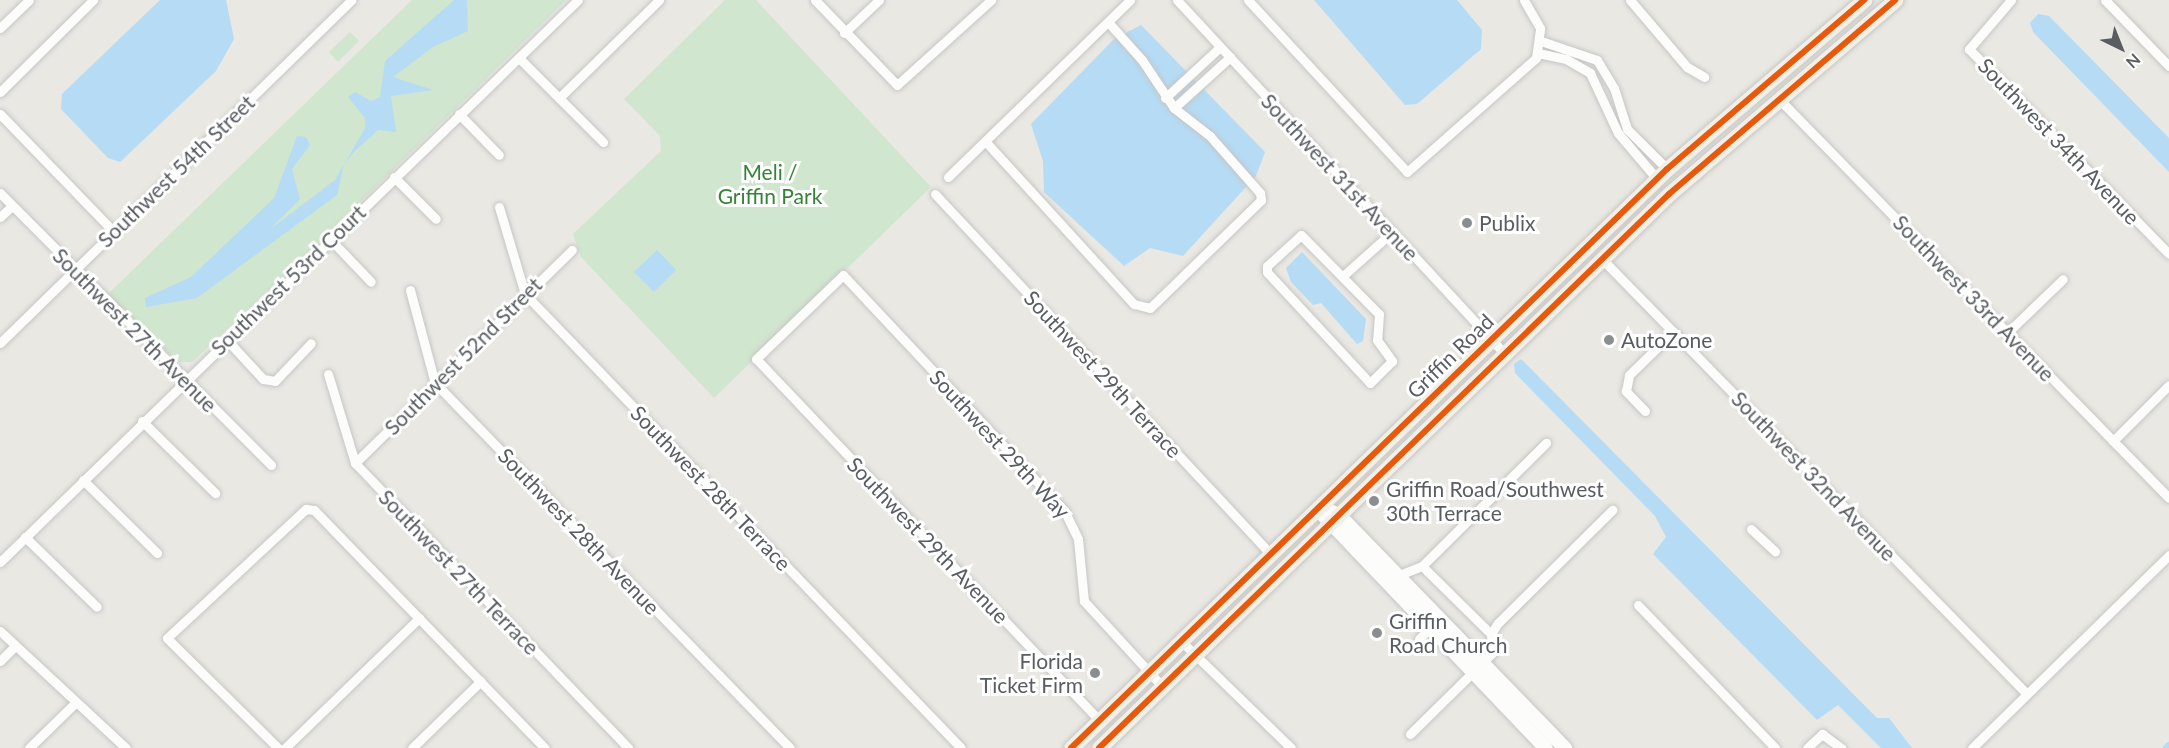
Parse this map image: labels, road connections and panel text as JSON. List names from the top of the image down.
{
  "streets": {
    "main road": ["Griffin Road"],
    "street": [
      "Southwest 34th Avenue",
      "Southwest 54th Street",
      "Southwest 31st Avenue",
      "Southwest 53rd Court",
      "Southwest 33rd Avenue",
      "Southwest 27th Avenue",
      "Southwest 52nd Street",
      "Southwest 29th Terrace",
      "Southwest 29th Way",
      "Southwest 32nd Avenue",
      "Southwest 28th Terrace",
      "Southwest 28th Avenue",
      "Southwest 29th Avenue",
      "Southwest 27th Terrace"
    ]
  },
  "crossings": [
    ["Southwest 54th Street", "Southwest 27th Avenue"],
    ["Southwest 31st Avenue", "Griffin Road"],
    ["Southwest 53rd Court", "Southwest 27th Avenue"],
    ["Southwest 33rd Avenue", "Griffin Road"],
    ["Southwest 52nd Street", "Southwest 28th Terrace"],
    ["Southwest 52nd Street", "Southwest 28th Avenue"],
    ["Southwest 52nd Street", "Southwest 27th Terrace"],
    ["Griffin Road", "Southwest 29th Terrace"],
    ["Griffin Road", "Southwest 29th Way"],
    ["Griffin Road", "Southwest 32nd Avenue"],
    ["Griffin Road", "Southwest 29th Avenue"],
    ["Southwest 29th Way", "Southwest 29th Avenue"]
  ],
  "parks": ["Meli / Griffin Park"],
  "places": [
    "Publix",
    "AutoZone",
    "Griffin Road/Southwest 30th Terrace",
    "Griffin Road Church",
    "Florida Ticket Firm"
  ],
  "north": "bottom right"
}
